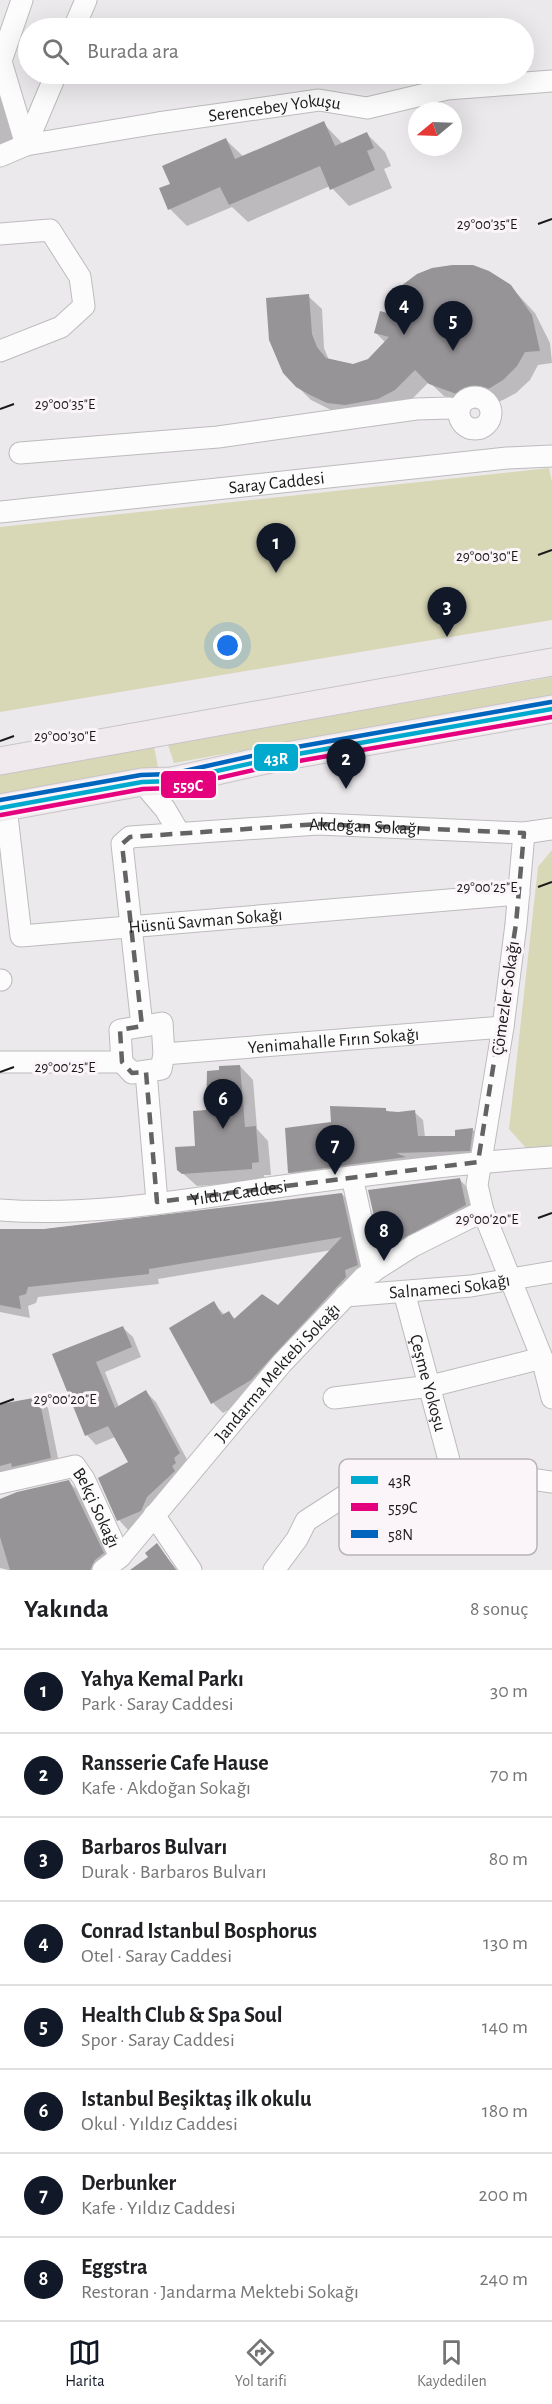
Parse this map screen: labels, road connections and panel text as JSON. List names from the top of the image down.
{
  "streets": {
    "street": [
      "Serencebey Yokuşu",
      "Saray Caddesi",
      "Akdoğan Sokağı",
      "Hüsnü Savman Sokağı",
      "Çömezler Sokağı",
      "Yenimahalle Fırın Sokağı",
      "Yıldız Caddesi",
      "Salnameci Sokağı",
      "Jandarma Mektebi Sokağı",
      "Çeşme Yokoşu",
      "Bekçi Sokağı"
    ]
  },
  "crossings": [
    ["Akdoğan Sokağı", "Hüsnü Savman Sokağı"],
    ["Akdoğan Sokağı", "Çömezler Sokağı"],
    ["Hüsnü Savman Sokağı", "Çömezler Sokağı"],
    ["Çömezler Sokağı", "Yenimahalle Fırın Sokağı"],
    ["Çömezler Sokağı", "Yıldız Caddesi"],
    ["Çömezler Sokağı", "Salnameci Sokağı"],
    ["Çömezler Sokağı", "Jandarma Mektebi Sokağı"],
    ["Salnameci Sokağı", "Jandarma Mektebi Sokağı"],
    ["Salnameci Sokağı", "Çeşme Yokoşu"],
    ["Jandarma Mektebi Sokağı", "Bekçi Sokağı"]
  ],
  "lines": ["transit line 58N", "transit line 43R", "transit line 559C"],
  "legend": ["43R", "559C", "58N"],
  "north": "left",
  "page": {
    "search": "Burada ara",
    "pins": [
      "4",
      "5",
      "1",
      "3",
      "2",
      "6",
      "7",
      "8"
    ],
    "heading": ["Yakında", "8 sonuç"],
    "list": [
      {
        "mark": "1",
        "name": "Yahya Kemal Parkı",
        "note": "Park · Saray Caddesi",
        "value": "30 m"
      },
      {
        "mark": "2",
        "name": "Ransserie Cafe Hause",
        "note": "Kafe · Akdoğan Sokağı",
        "value": "70 m"
      },
      {
        "mark": "3",
        "name": "Barbaros Bulvarı",
        "note": "Durak · Barbaros Bulvarı",
        "value": "80 m"
      },
      {
        "mark": "4",
        "name": "Conrad Istanbul Bosphorus",
        "note": "Otel · Saray Caddesi",
        "value": "130 m"
      },
      {
        "mark": "5",
        "name": "Health Club & Spa Soul",
        "note": "Spor · Saray Caddesi",
        "value": "140 m"
      },
      {
        "mark": "6",
        "name": "Istanbul Beşiktaş ilk okulu",
        "note": "Okul · Yıldız Caddesi",
        "value": "180 m"
      },
      {
        "mark": "7",
        "name": "Derbunker",
        "note": "Kafe · Yıldız Caddesi",
        "value": "200 m"
      },
      {
        "mark": "8",
        "name": "Eggstra",
        "note": "Restoran · Jandarma Mektebi Sokağı",
        "value": "240 m"
      }
    ],
    "nav": ["Harita", "Yol tarifi", "Kaydedilen"]
  },
  "coordinates": [
    "29°00'35\"E",
    "29°00'30\"E",
    "29°00'25\"E",
    "29°00'20\"E"
  ]
}
